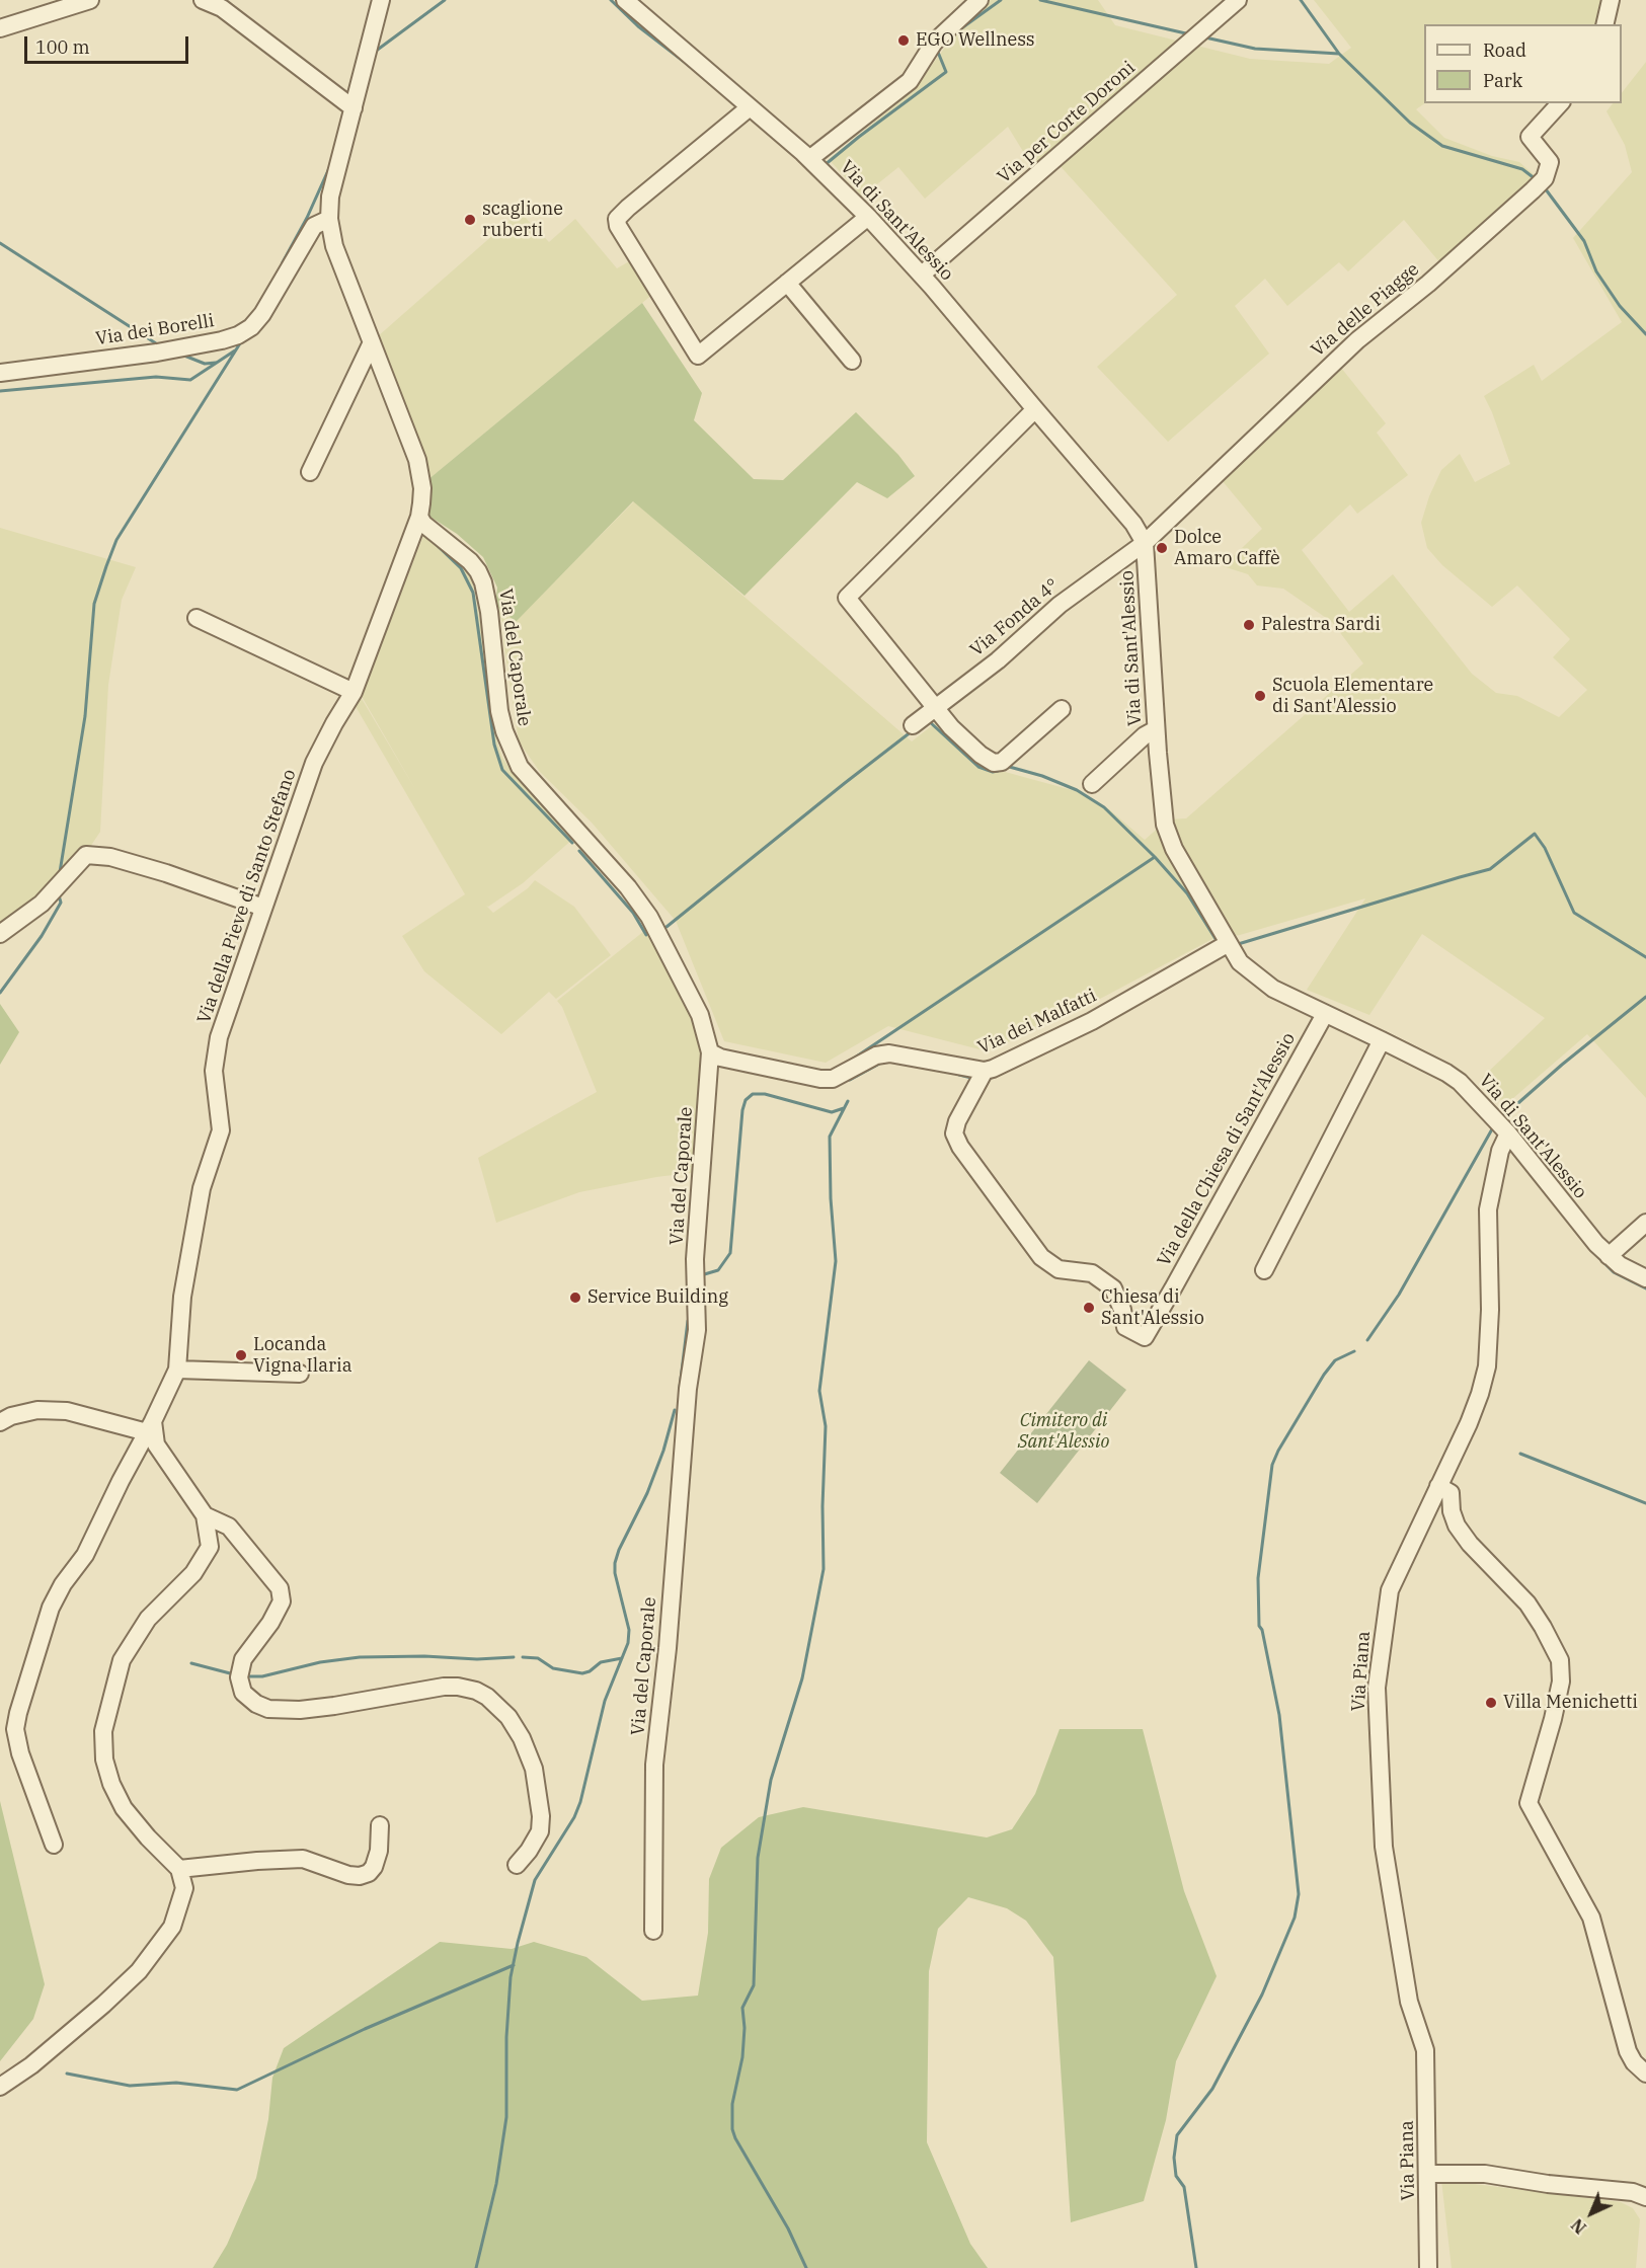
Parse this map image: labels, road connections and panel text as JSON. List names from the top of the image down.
{
  "streets": {
    "street": [
      "Via per Corte Doroni",
      "Via di Sant'Alessio",
      "Via delle Piagge",
      "Via dei Borelli",
      "Via Fonda 4°",
      "Via del Caporale",
      "Via della Pieve di Santo Stefano",
      "Via dei Malfatti",
      "Via della Chiesa di Sant'Alessio",
      "Via Piana"
    ]
  },
  "crossings": [
    ["Via per Corte Doroni", "Via di Sant'Alessio"],
    ["Via di Sant'Alessio", "Via delle Piagge"],
    ["Via di Sant'Alessio", "Via Fonda 4°"],
    ["Via di Sant'Alessio", "Via dei Malfatti"],
    ["Via di Sant'Alessio", "Via della Chiesa di Sant'Alessio"],
    ["Via di Sant'Alessio", "Via Piana"],
    ["Via delle Piagge", "Via Fonda 4°"],
    ["Via dei Borelli", "Via della Pieve di Santo Stefano"],
    ["Via del Caporale", "Via della Pieve di Santo Stefano"],
    ["Via del Caporale", "Via dei Malfatti"],
    ["Via dei Malfatti", "Via della Chiesa di Sant'Alessio"]
  ],
  "parks": ["Cimitero di Sant'Alessio"],
  "places": [
    "EGO Wellness",
    "scaglione ruberti",
    "Dolce Amaro Caffè",
    "Palestra Sardi",
    "Scuola Elementare di Sant'Alessio",
    "Service Building",
    "Chiesa di Sant'Alessio",
    "Locanda Vigna Ilaria",
    "Villa Menichetti"
  ],
  "legend": ["Road", "Park"],
  "scale_bar": "100 m",
  "north": "bottom left"
}
